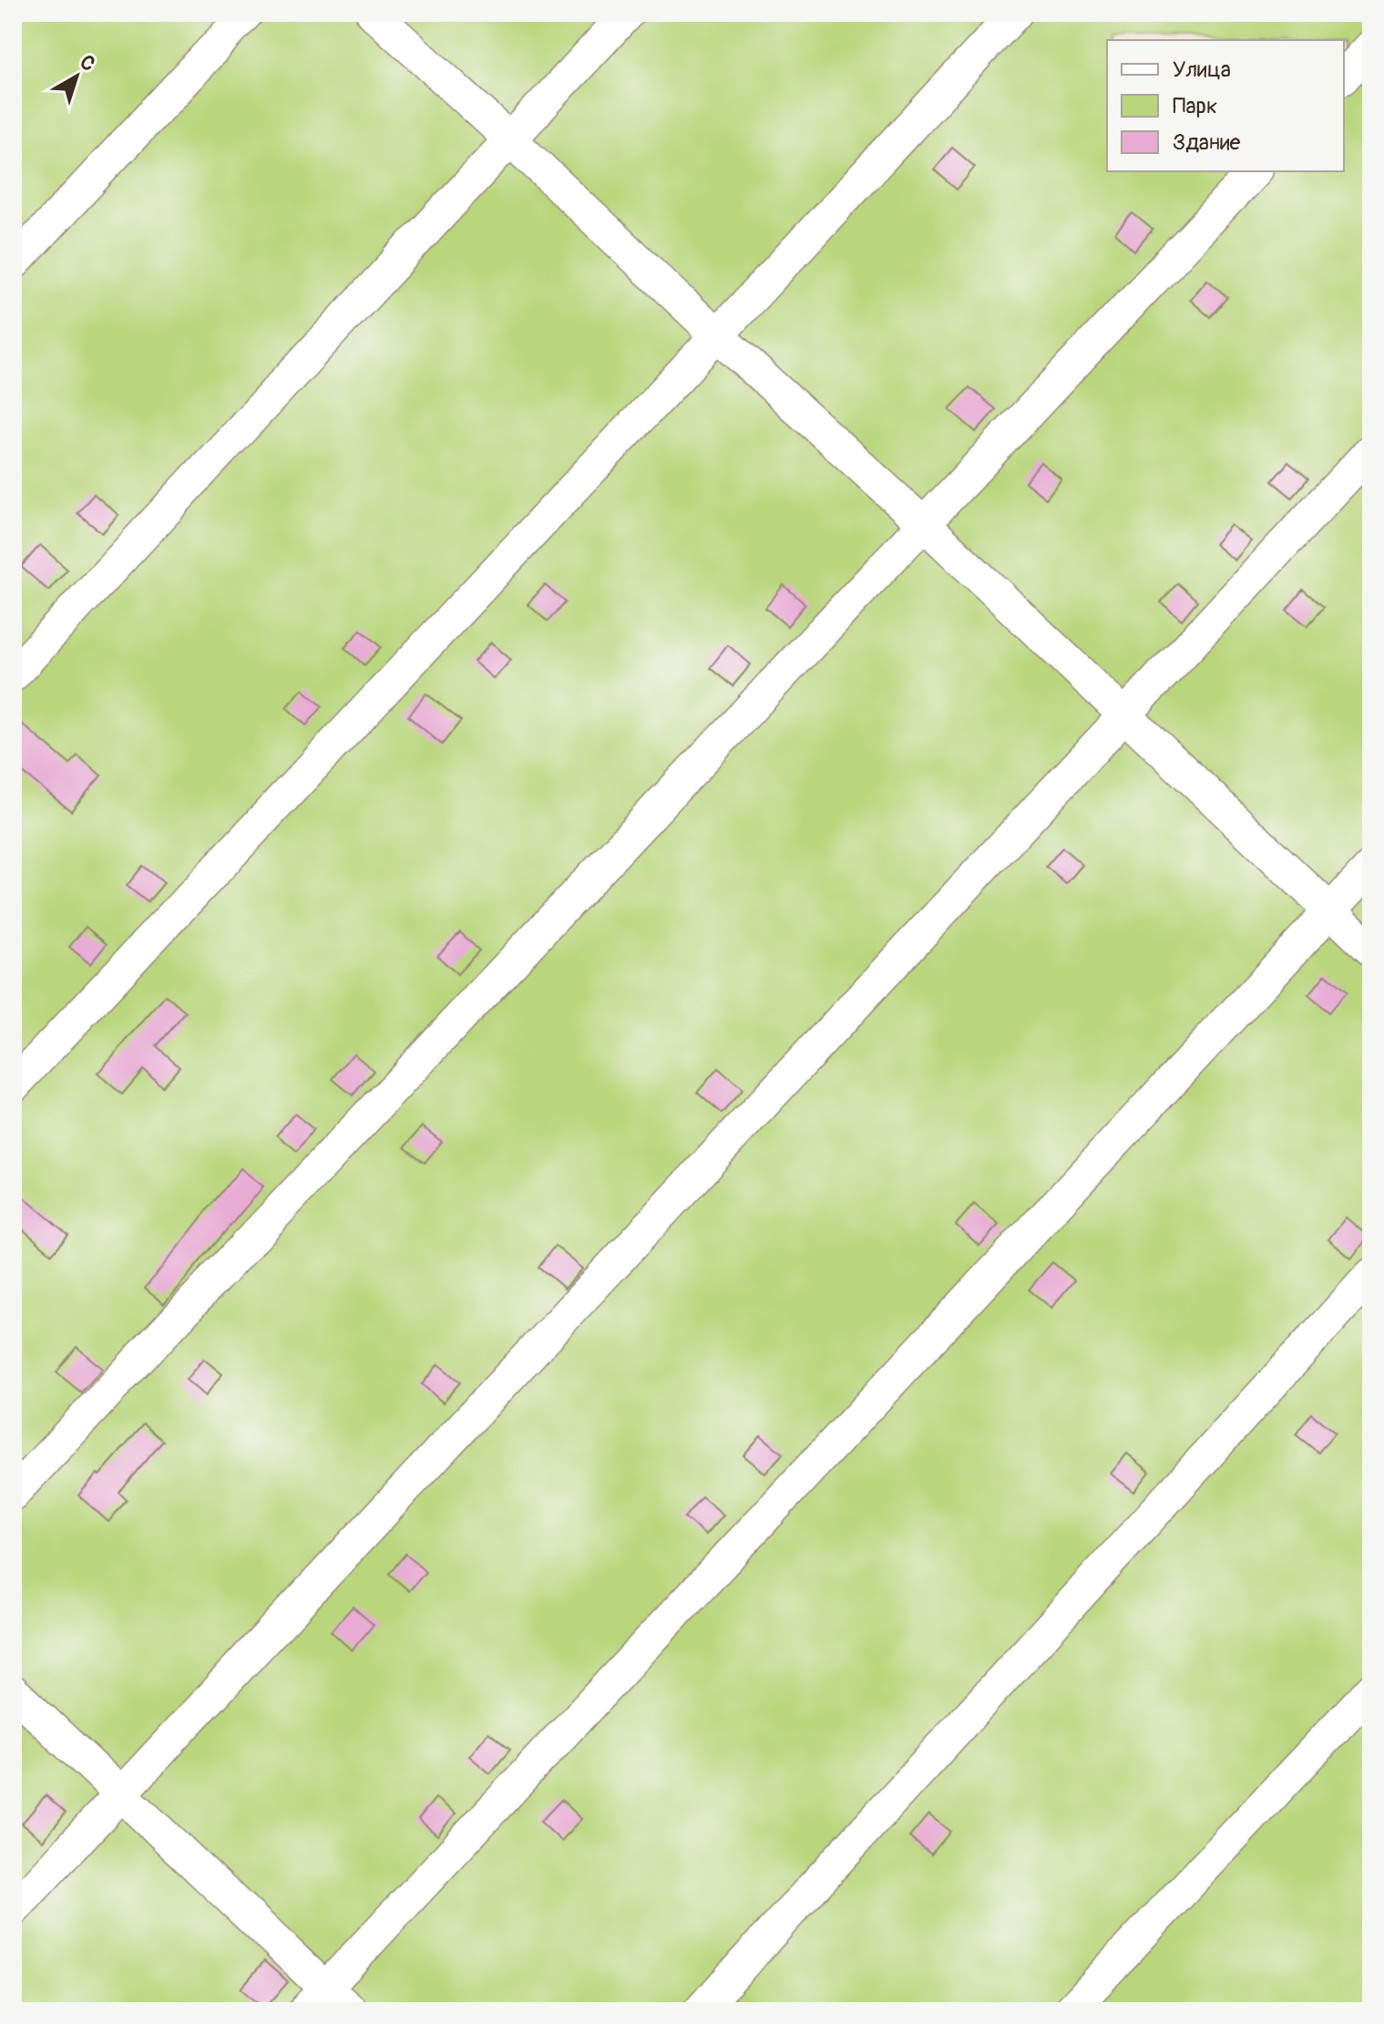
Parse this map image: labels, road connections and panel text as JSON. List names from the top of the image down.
{
  "legend": ["Улица", "Парк", "Здание"],
  "north": "top right"
}
